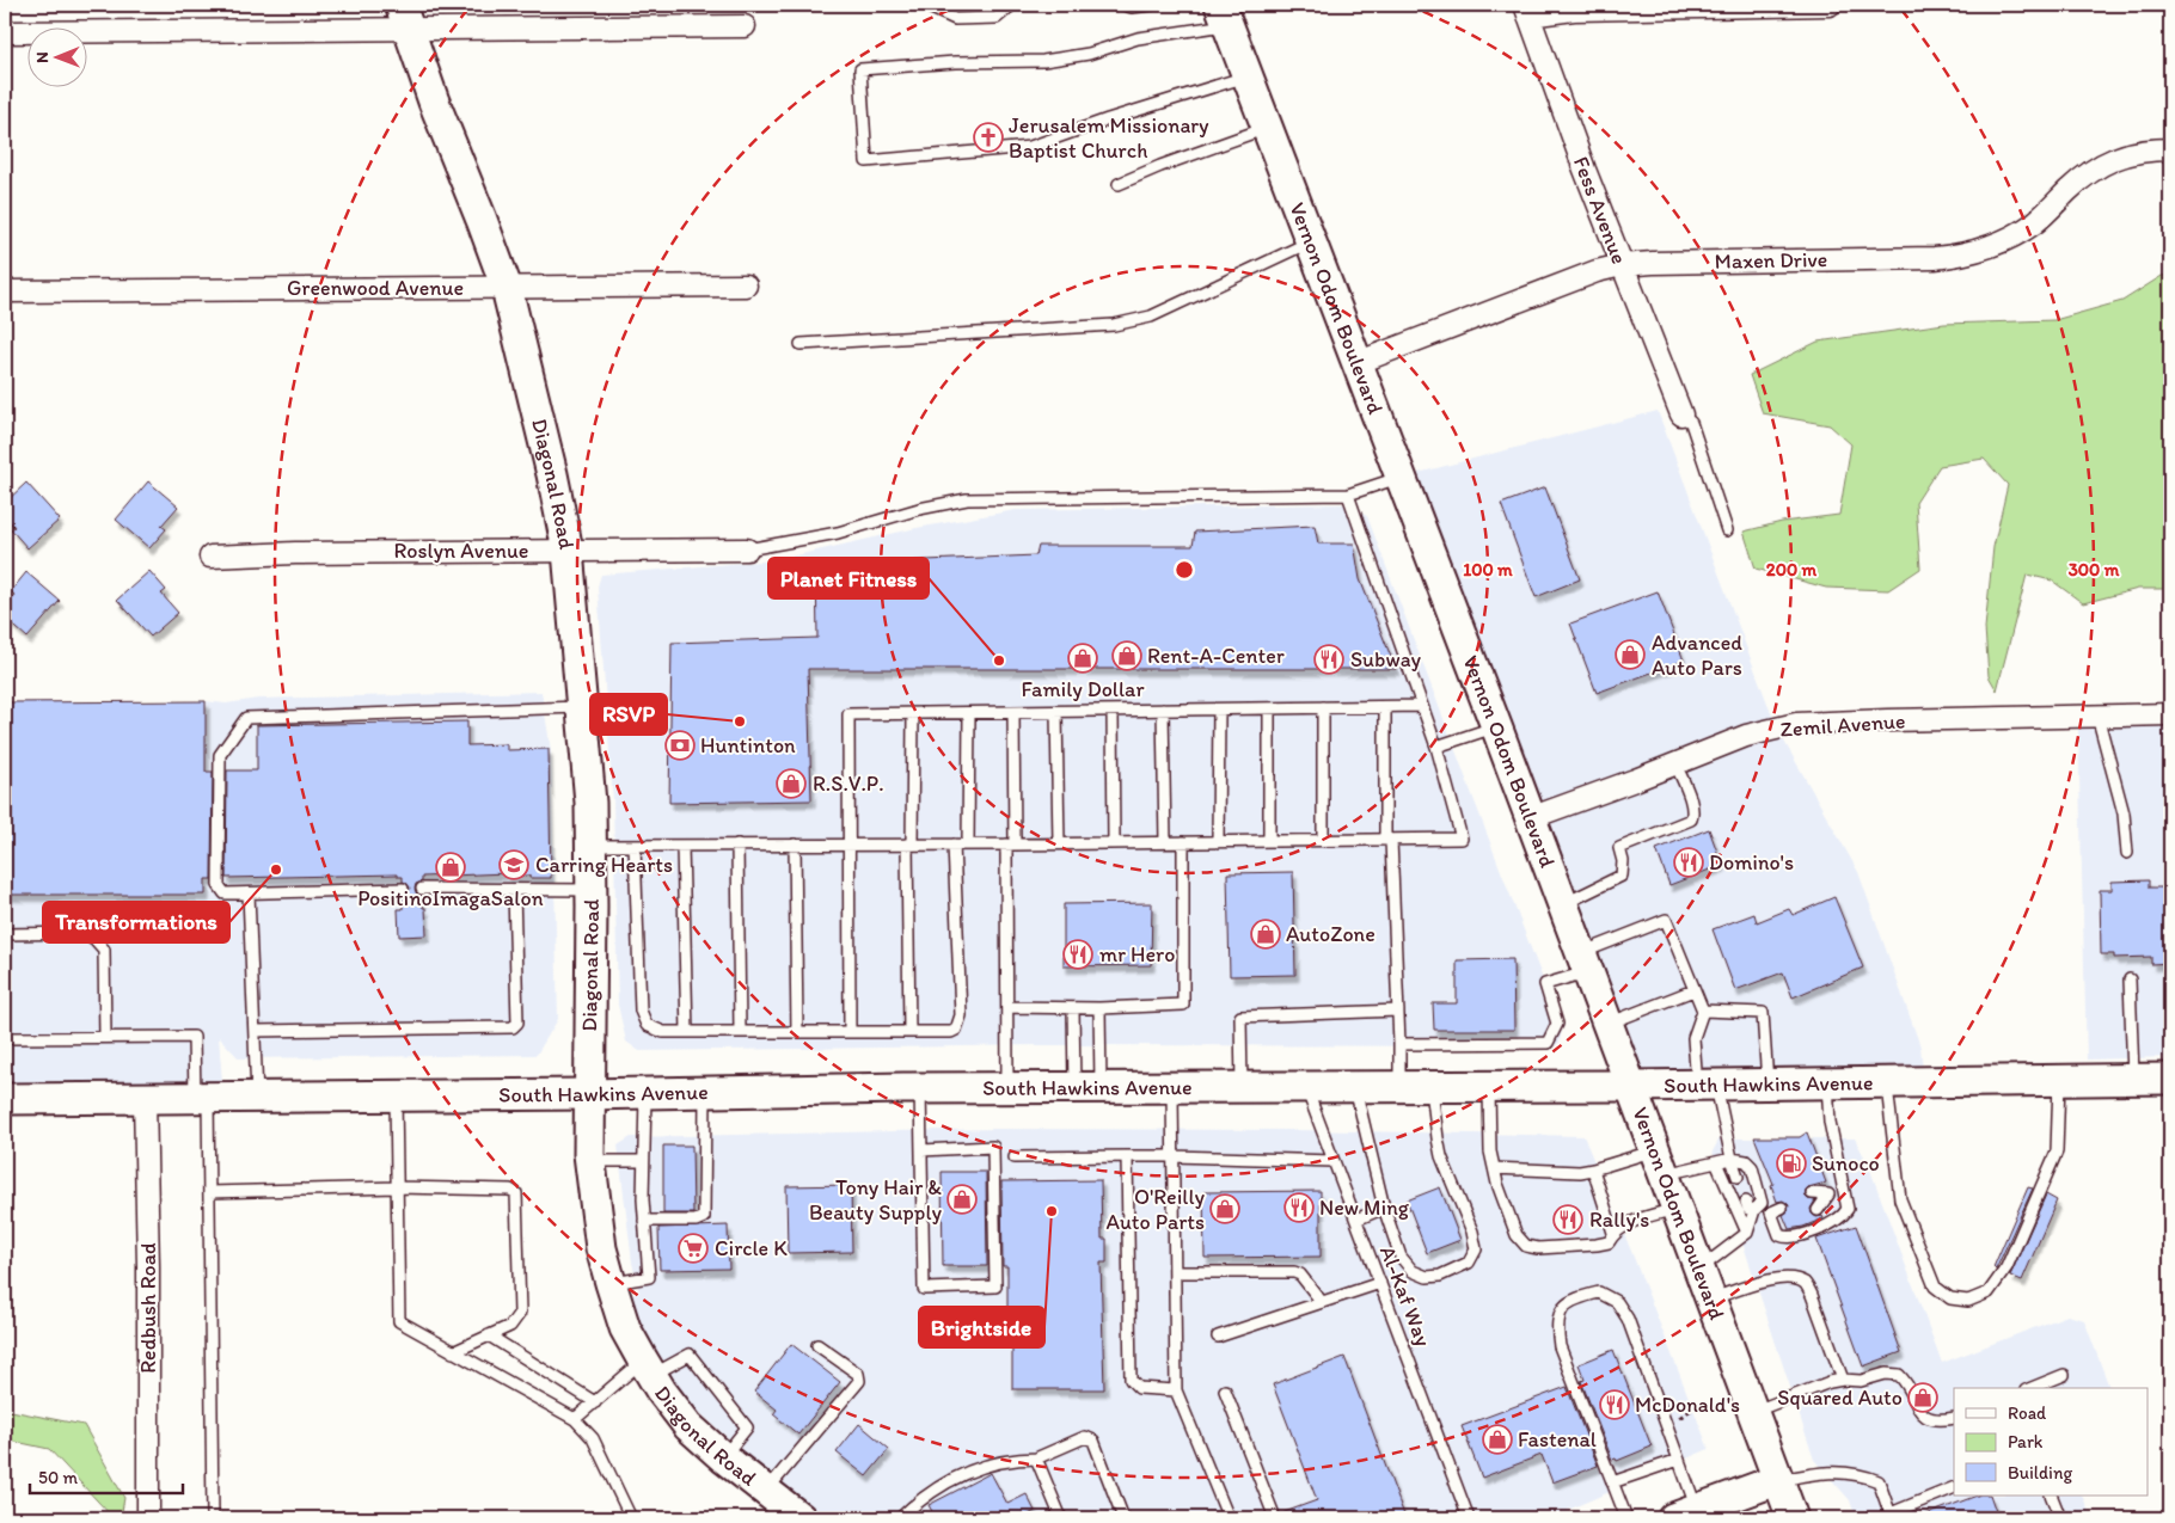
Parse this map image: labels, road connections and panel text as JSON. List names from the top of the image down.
{
  "streets": {
    "street": [
      "Fess Avenue",
      "Maxen Drive",
      "Greenwood Avenue",
      "Vernon Odom Boulevard",
      "Diagonal Road",
      "Roslyn Avenue",
      "Zemil Avenue",
      "South Hawkins Avenue",
      "Redbush Road"
    ],
    "lane": ["Al-Kaf Way"]
  },
  "crossings": [
    ["Fess Avenue", "Maxen Drive"],
    ["Maxen Drive", "Vernon Odom Boulevard"],
    ["Greenwood Avenue", "Diagonal Road"],
    ["Vernon Odom Boulevard", "Zemil Avenue"],
    ["Vernon Odom Boulevard", "South Hawkins Avenue"],
    ["Diagonal Road", "Roslyn Avenue"],
    ["Diagonal Road", "South Hawkins Avenue"],
    ["South Hawkins Avenue", "Al-Kaf Way"],
    ["South Hawkins Avenue", "Redbush Road"]
  ],
  "places": {
    "church": ["Jerusalem Missionary Baptist Church"],
    "shop": [
      "Advanced Auto Pars",
      "Rent-A-Center",
      "Family Dollar",
      "R.S.V.P.",
      "PositinoImagaSalon",
      "AutoZone",
      "Tony Hair & Beauty Supply",
      "O'Reilly Auto Parts",
      "Squared Auto",
      "Fastenal"
    ],
    "restaurant": [
      "Subway",
      "Domino's",
      "mr Hero",
      "New Ming",
      "Rally's",
      "McDonald's"
    ],
    "other": [
      "Planet Fitness",
      "RSVP",
      "Transformations",
      "Brightside"
    ],
    "bank": ["Huntinton"],
    "school or university": ["Carring Hearts"],
    "fuel station": ["Sunoco"],
    "supermarket": ["Circle K"]
  },
  "legend": ["Road", "Park", "Building"],
  "scale_bar": "50 m",
  "north": "left",
  "rings": ["100 m", "200 m", "300 m"]
}
